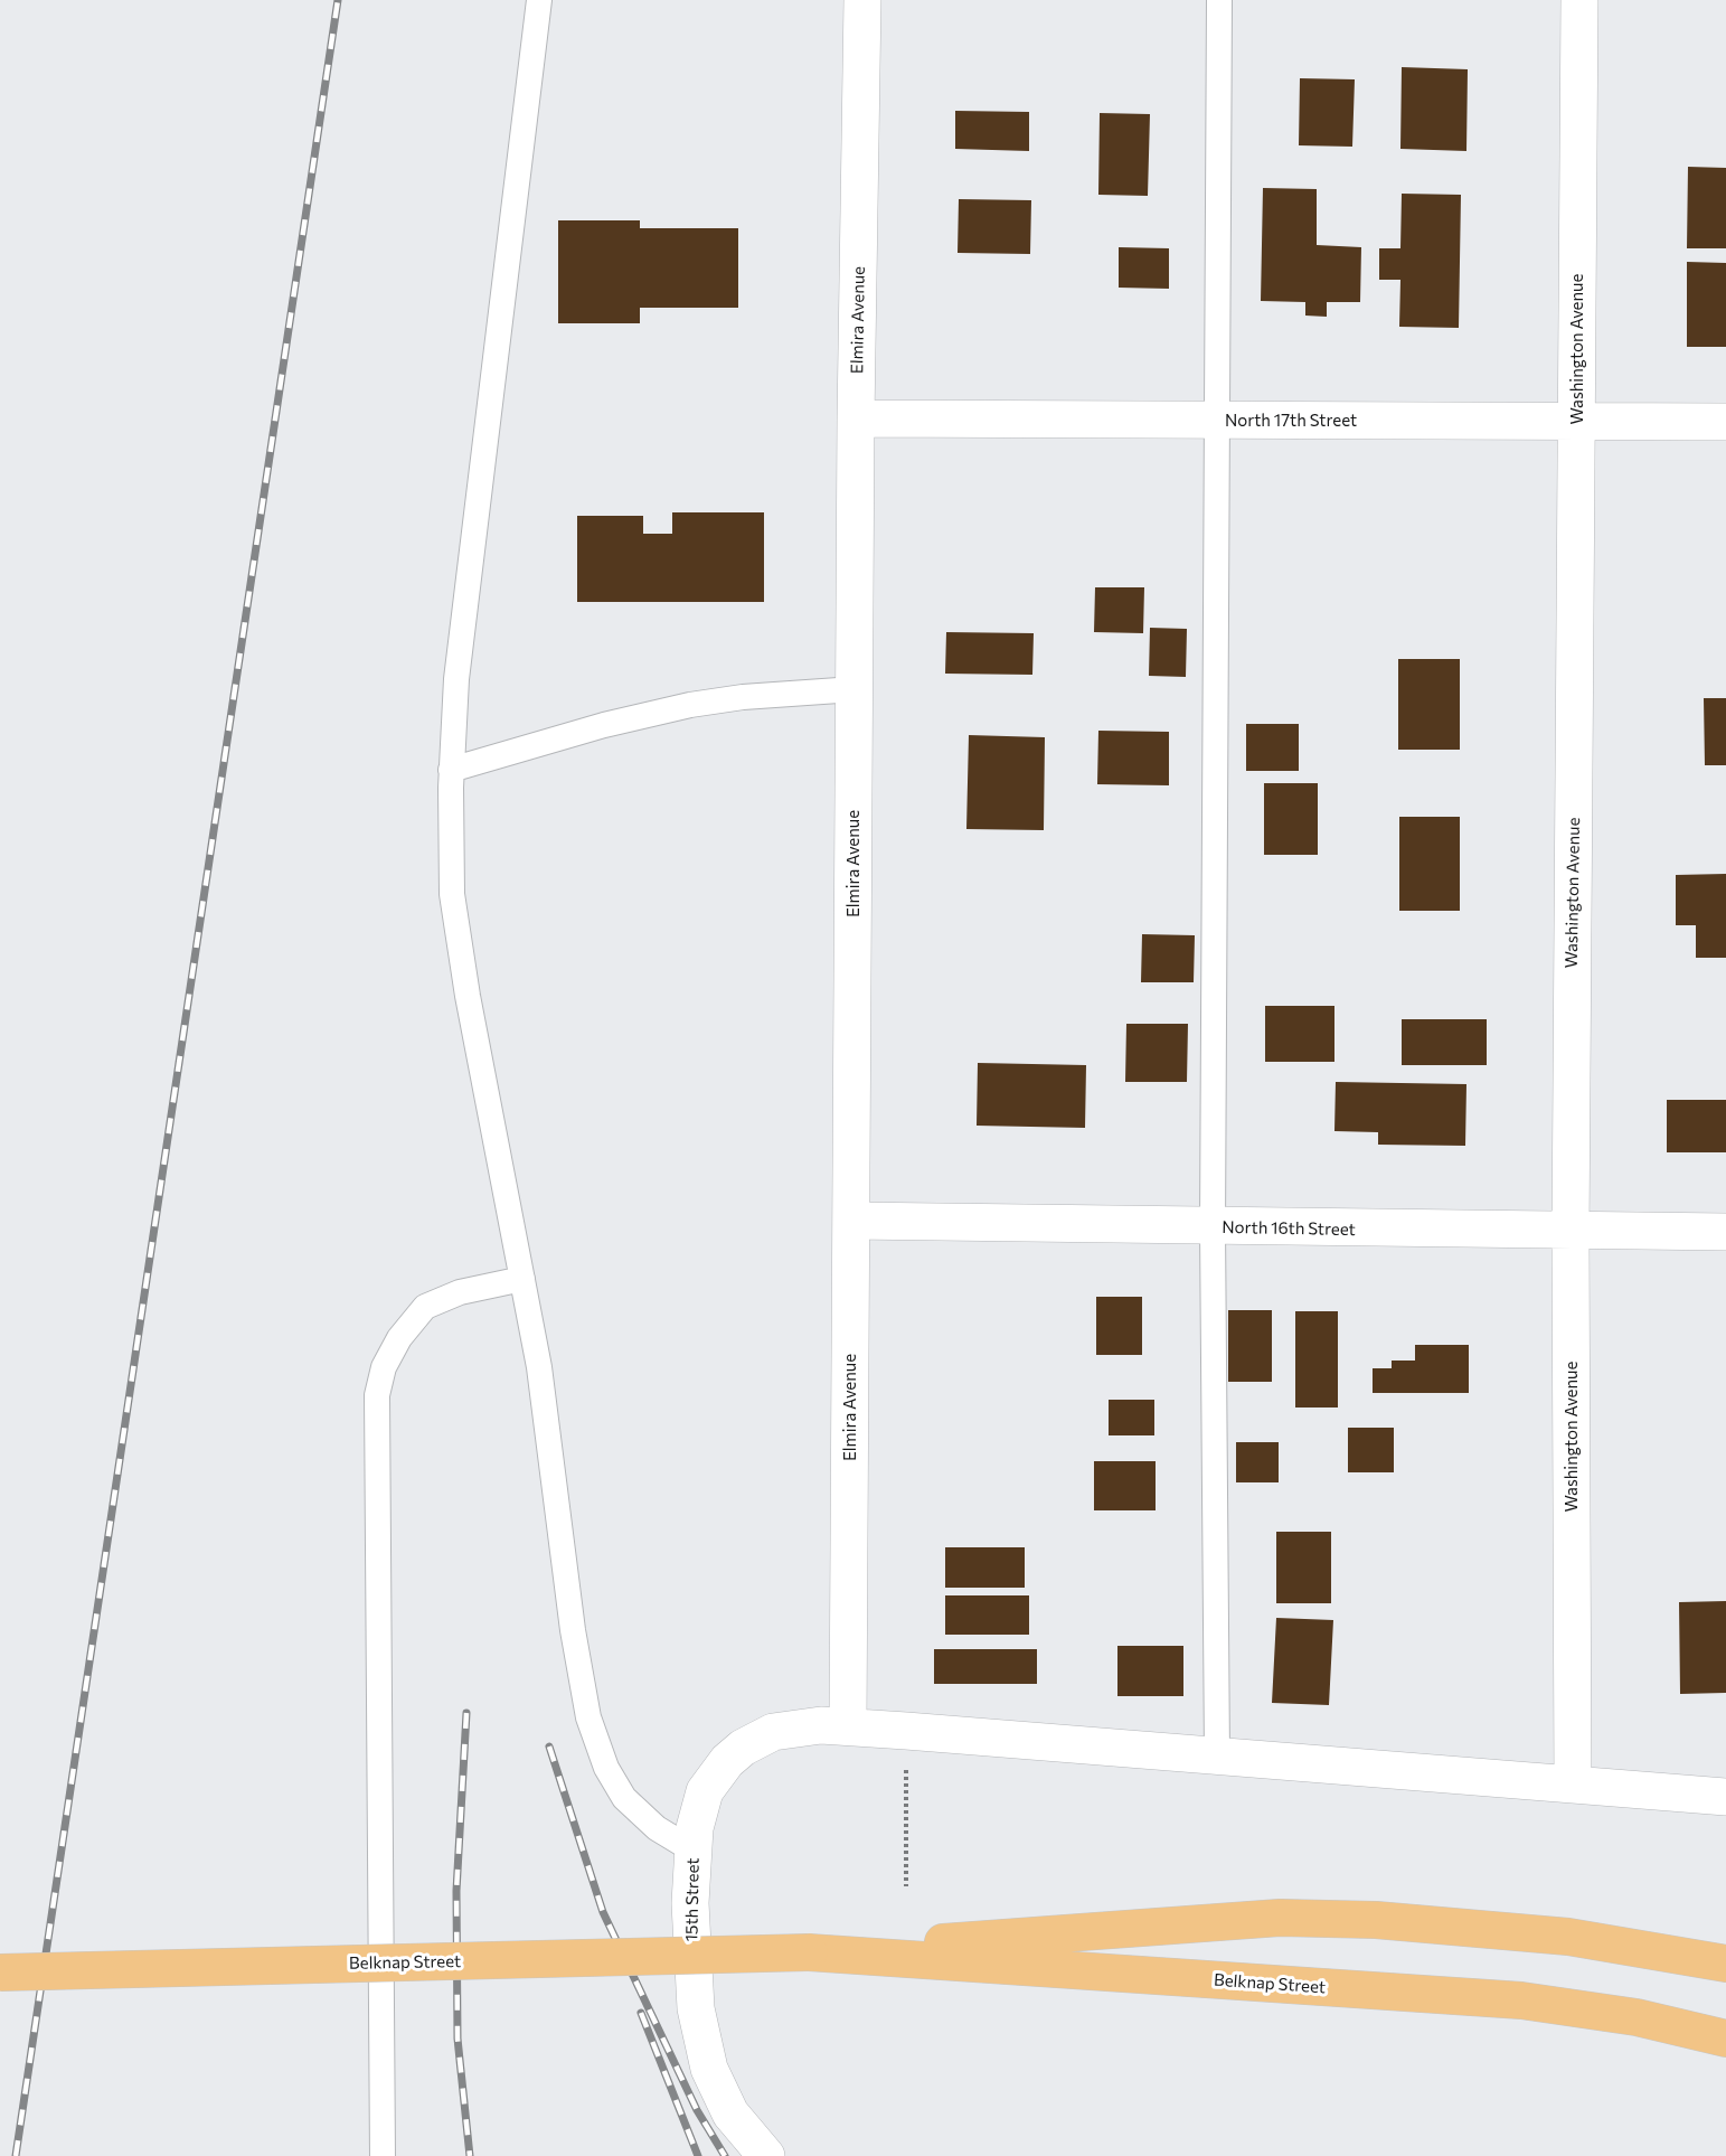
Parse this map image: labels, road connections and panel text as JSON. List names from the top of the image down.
{
  "streets": {
    "highway": ["Belknap Street"],
    "street": [
      "Elmira Avenue",
      "Washington Avenue",
      "North 17th Street",
      "North 16th Street",
      "15th Street"
    ]
  },
  "crossings": [
    ["Elmira Avenue", "North 17th Street"],
    ["Elmira Avenue", "North 16th Street"],
    ["Elmira Avenue", "15th Street"],
    ["Washington Avenue", "North 17th Street"],
    ["Washington Avenue", "North 16th Street"],
    ["Washington Avenue", "15th Street"]
  ]
}
